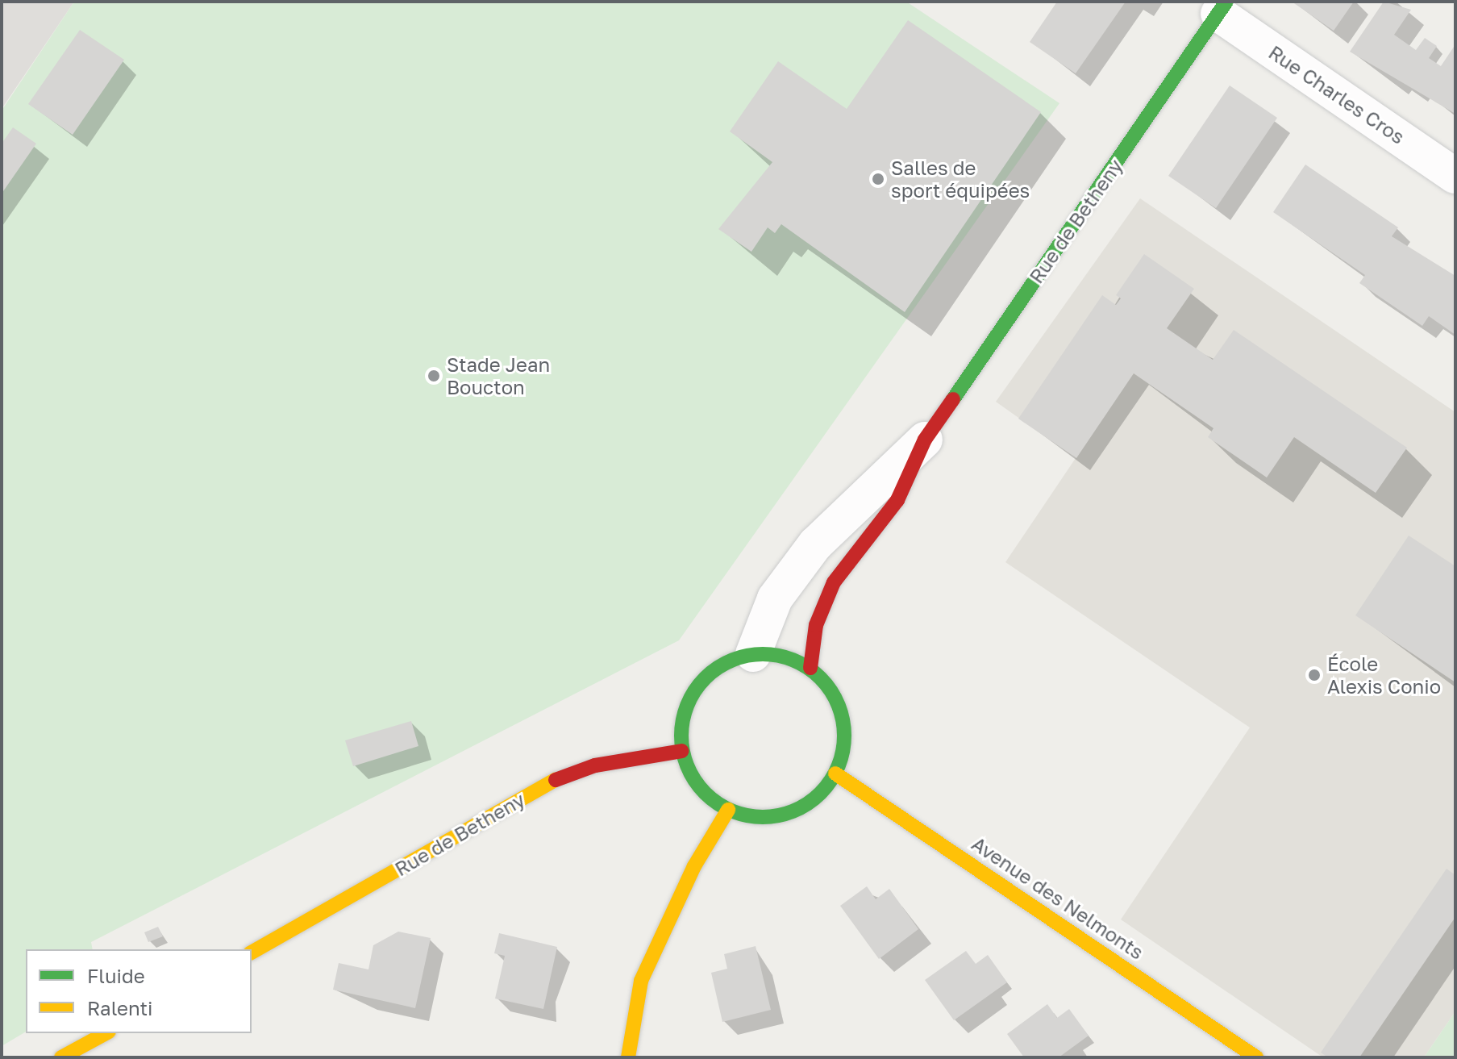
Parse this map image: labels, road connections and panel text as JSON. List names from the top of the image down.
{
  "streets": {
    "street": ["Rue Charles Cros", "Rue de Betheny", "Avenue des Nelmonts"]
  },
  "crossings": [
    ["Rue Charles Cros", "Rue de Betheny"],
    ["Rue de Betheny", "Avenue des Nelmonts"]
  ],
  "places": ["Salles de sport équipées", "Stade Jean Boucton", "École Alexis Conio"],
  "legend": ["Fluide", "Ralenti"]
}
